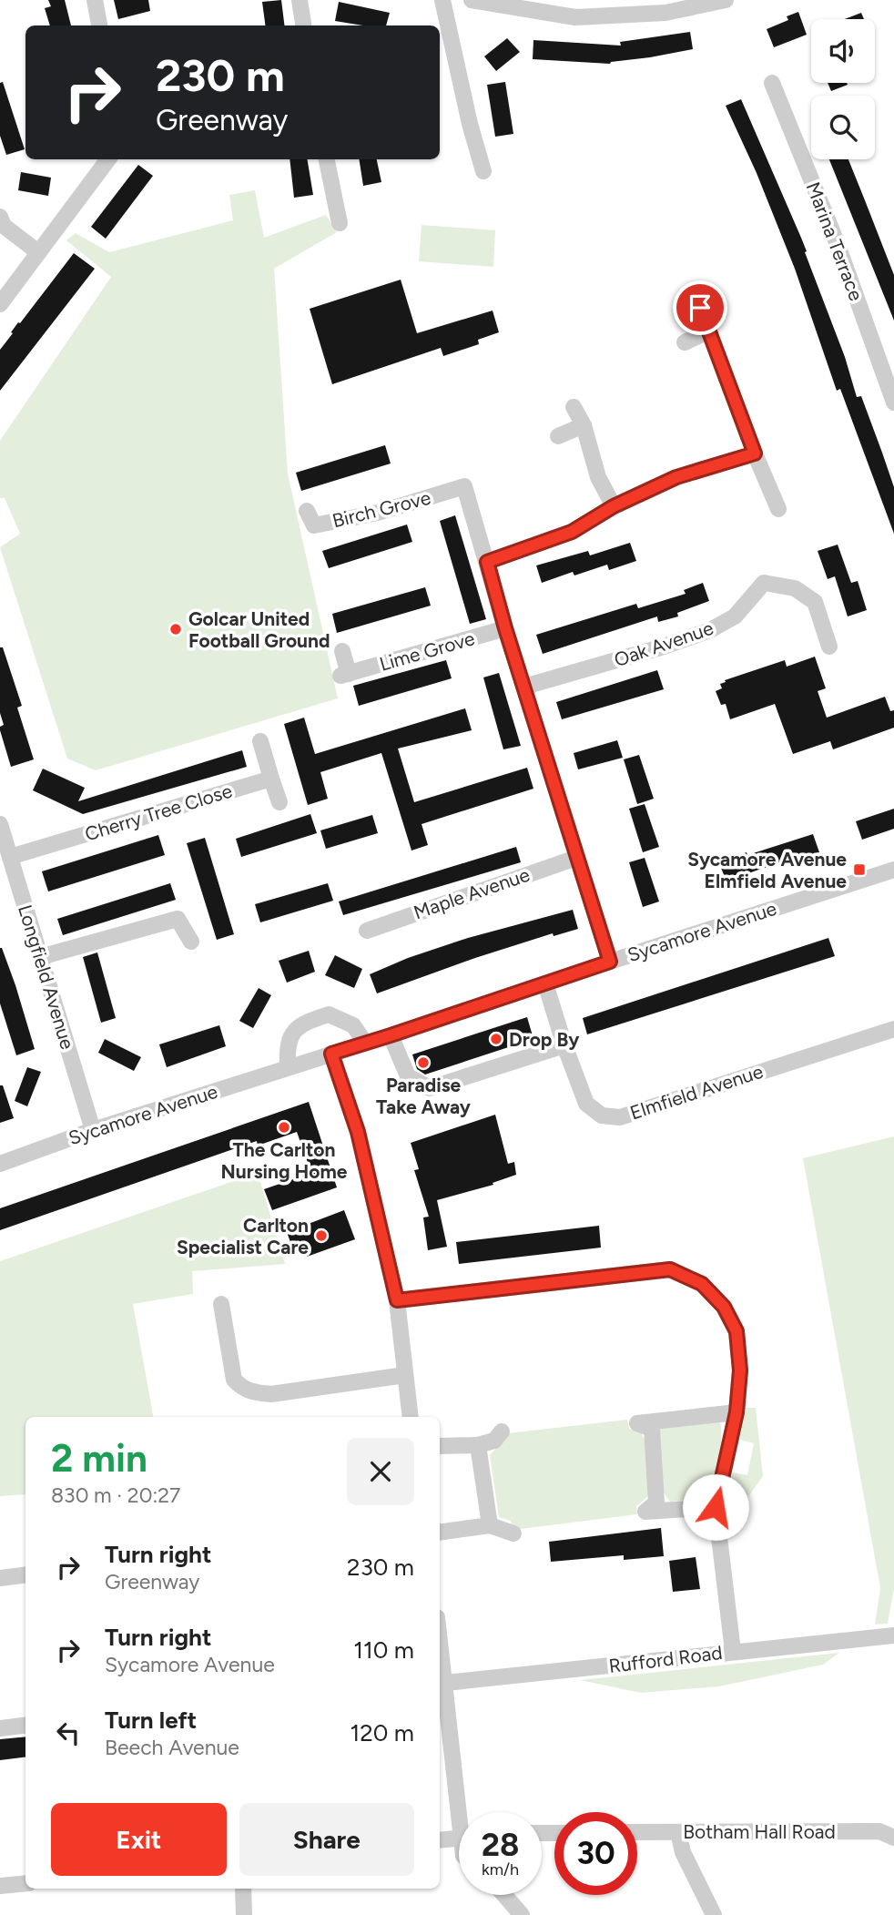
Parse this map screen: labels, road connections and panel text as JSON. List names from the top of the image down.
{
  "streets": {
    "street": [
      "Marina Terrace",
      "Birch Grove",
      "Oak Avenue",
      "Lime Grove",
      "Cherry Tree Close",
      "Maple Avenue",
      "Sycamore Avenue",
      "Longfield Avenue",
      "Elmfield Avenue",
      "Rufford Road",
      "Botham Hall Road"
    ]
  },
  "crossings": [
    ["Cherry Tree Close", "Longfield Avenue"],
    ["Sycamore Avenue", "Longfield Avenue"],
    ["Sycamore Avenue", "Elmfield Avenue"]
  ],
  "places": {
    "other": [
      "Golcar United Football Ground",
      "Drop By",
      "Paradise Take Away",
      "The Carlton Nursing Home",
      "Carlton Specialist Care"
    ],
    "transit": ["Sycamore Avenue Elmfield Avenue"]
  },
  "page": {
    "turn": ["230 m", "Greenway"],
    "heading": ["2 min", "830 m · 20:27"],
    "list": [
      {
        "name": "Turn right",
        "note": "Greenway",
        "value": "230 m"
      },
      {
        "name": "Turn right",
        "note": "Sycamore Avenue",
        "value": "110 m"
      },
      {
        "name": "Turn left",
        "note": "Beech Avenue",
        "value": "120 m"
      }
    ],
    "buttons": ["Exit", "Share"],
    "speed": "28 km/h",
    "limit": "30"
  }
}
